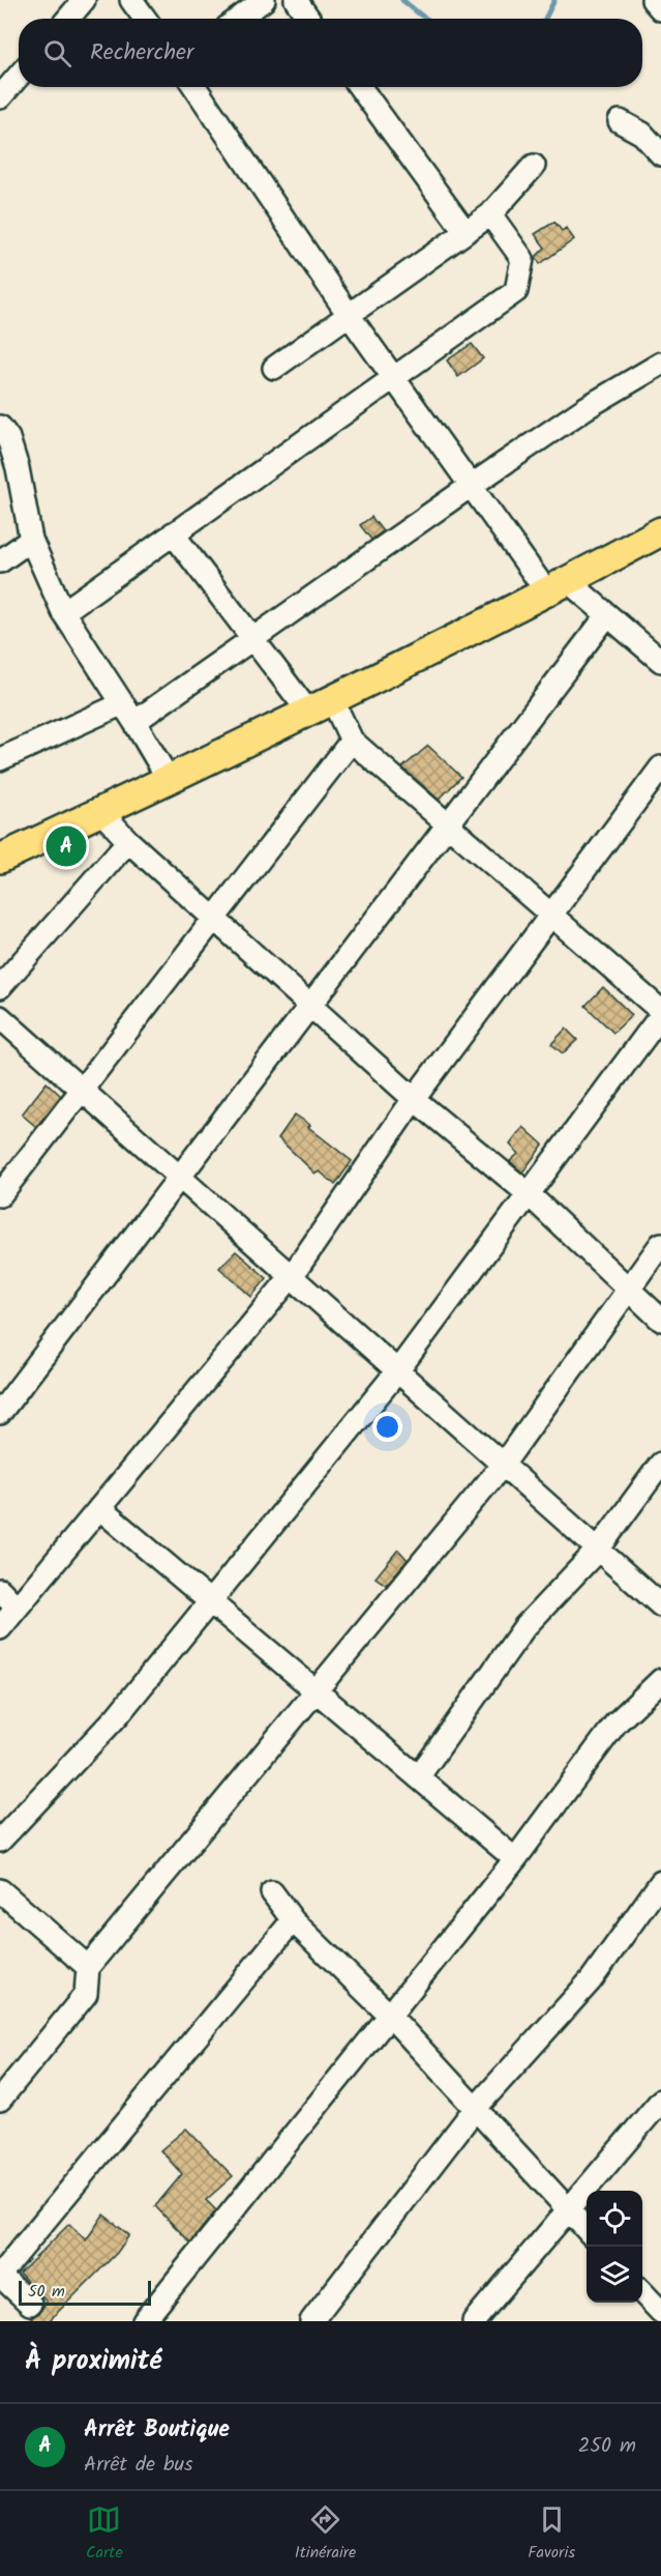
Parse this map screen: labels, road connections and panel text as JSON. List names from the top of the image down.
{
  "scale_bar": "50 m",
  "page": {
    "search": "Rechercher",
    "pins": "A",
    "scale": "50 m",
    "heading": "À proximité",
    "list": [
      {
        "mark": "A",
        "name": "Arrêt Boutique",
        "note": "Arrêt de bus",
        "value": "250 m"
      }
    ],
    "nav": ["Carte", "Itinéraire", "Favoris"]
  }
}
